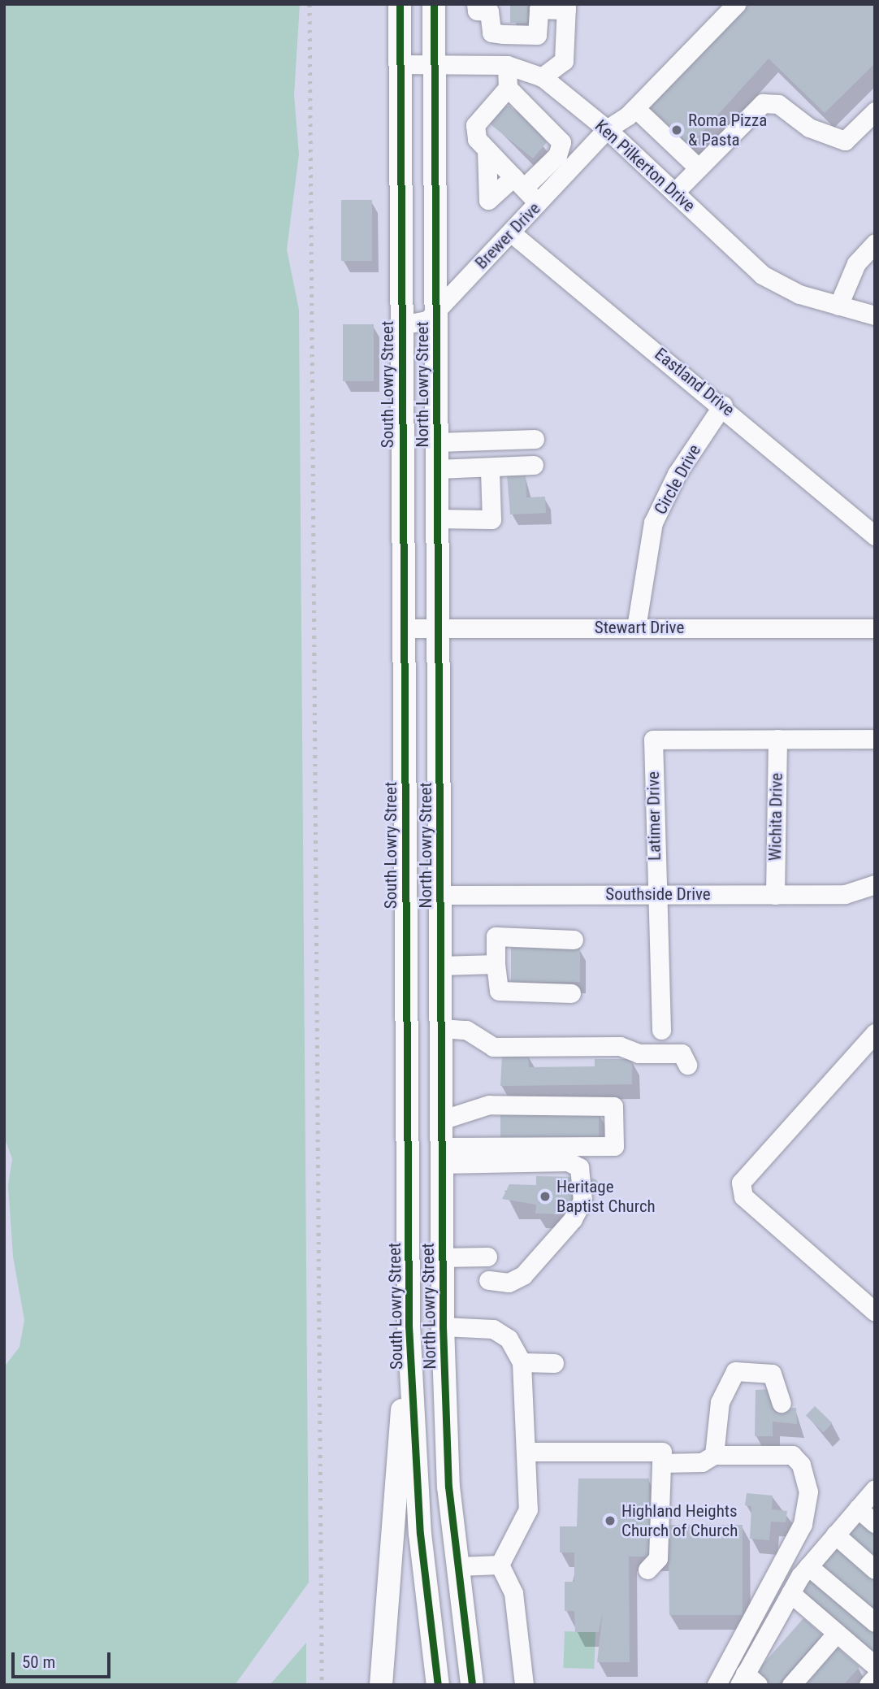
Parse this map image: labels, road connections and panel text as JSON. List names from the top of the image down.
{
  "streets": {
    "main road": ["South Lowry Street", "North Lowry Street"],
    "street": [
      "Ken Pilkerton Drive",
      "Brewer Drive",
      "Eastland Drive",
      "Circle Drive",
      "Stewart Drive",
      "Latimer Drive",
      "Wichita Drive",
      "Southside Drive"
    ]
  },
  "crossings": [
    ["Ken Pilkerton Drive", "Brewer Drive"],
    ["Ken Pilkerton Drive", "South Lowry Street"],
    ["Ken Pilkerton Drive", "North Lowry Street"],
    ["Brewer Drive", "Eastland Drive"],
    ["Brewer Drive", "South Lowry Street"],
    ["Brewer Drive", "North Lowry Street"],
    ["Eastland Drive", "Circle Drive"],
    ["South Lowry Street", "Stewart Drive"],
    ["North Lowry Street", "Stewart Drive"],
    ["North Lowry Street", "Southside Drive"],
    ["Circle Drive", "Stewart Drive"],
    ["Latimer Drive", "Wichita Drive"],
    ["Latimer Drive", "Southside Drive"],
    ["Wichita Drive", "Southside Drive"]
  ],
  "places": ["Roma Pizza & Pasta", "Heritage Baptist Church", "Highland Heights Church of Church"],
  "scale_bar": "50 m"
}
